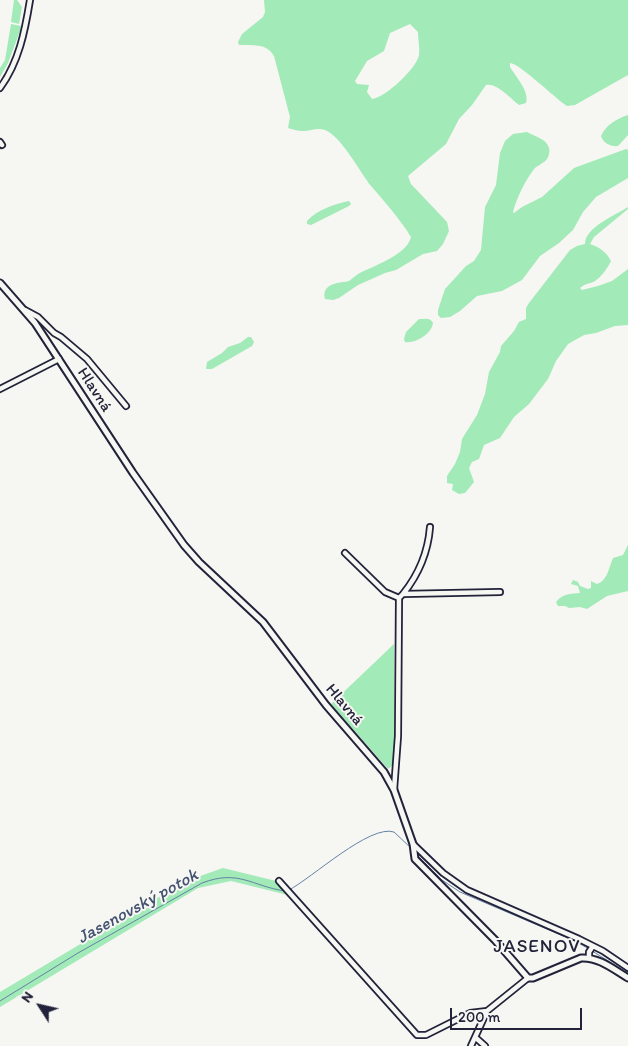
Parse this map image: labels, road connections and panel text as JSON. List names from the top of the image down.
{
  "streets": {
    "street": ["Hlavná"]
  },
  "districts": ["JASENOV"],
  "water": ["Jasenovský potok"],
  "scale_bar": "200 m",
  "north": "top left"
}
